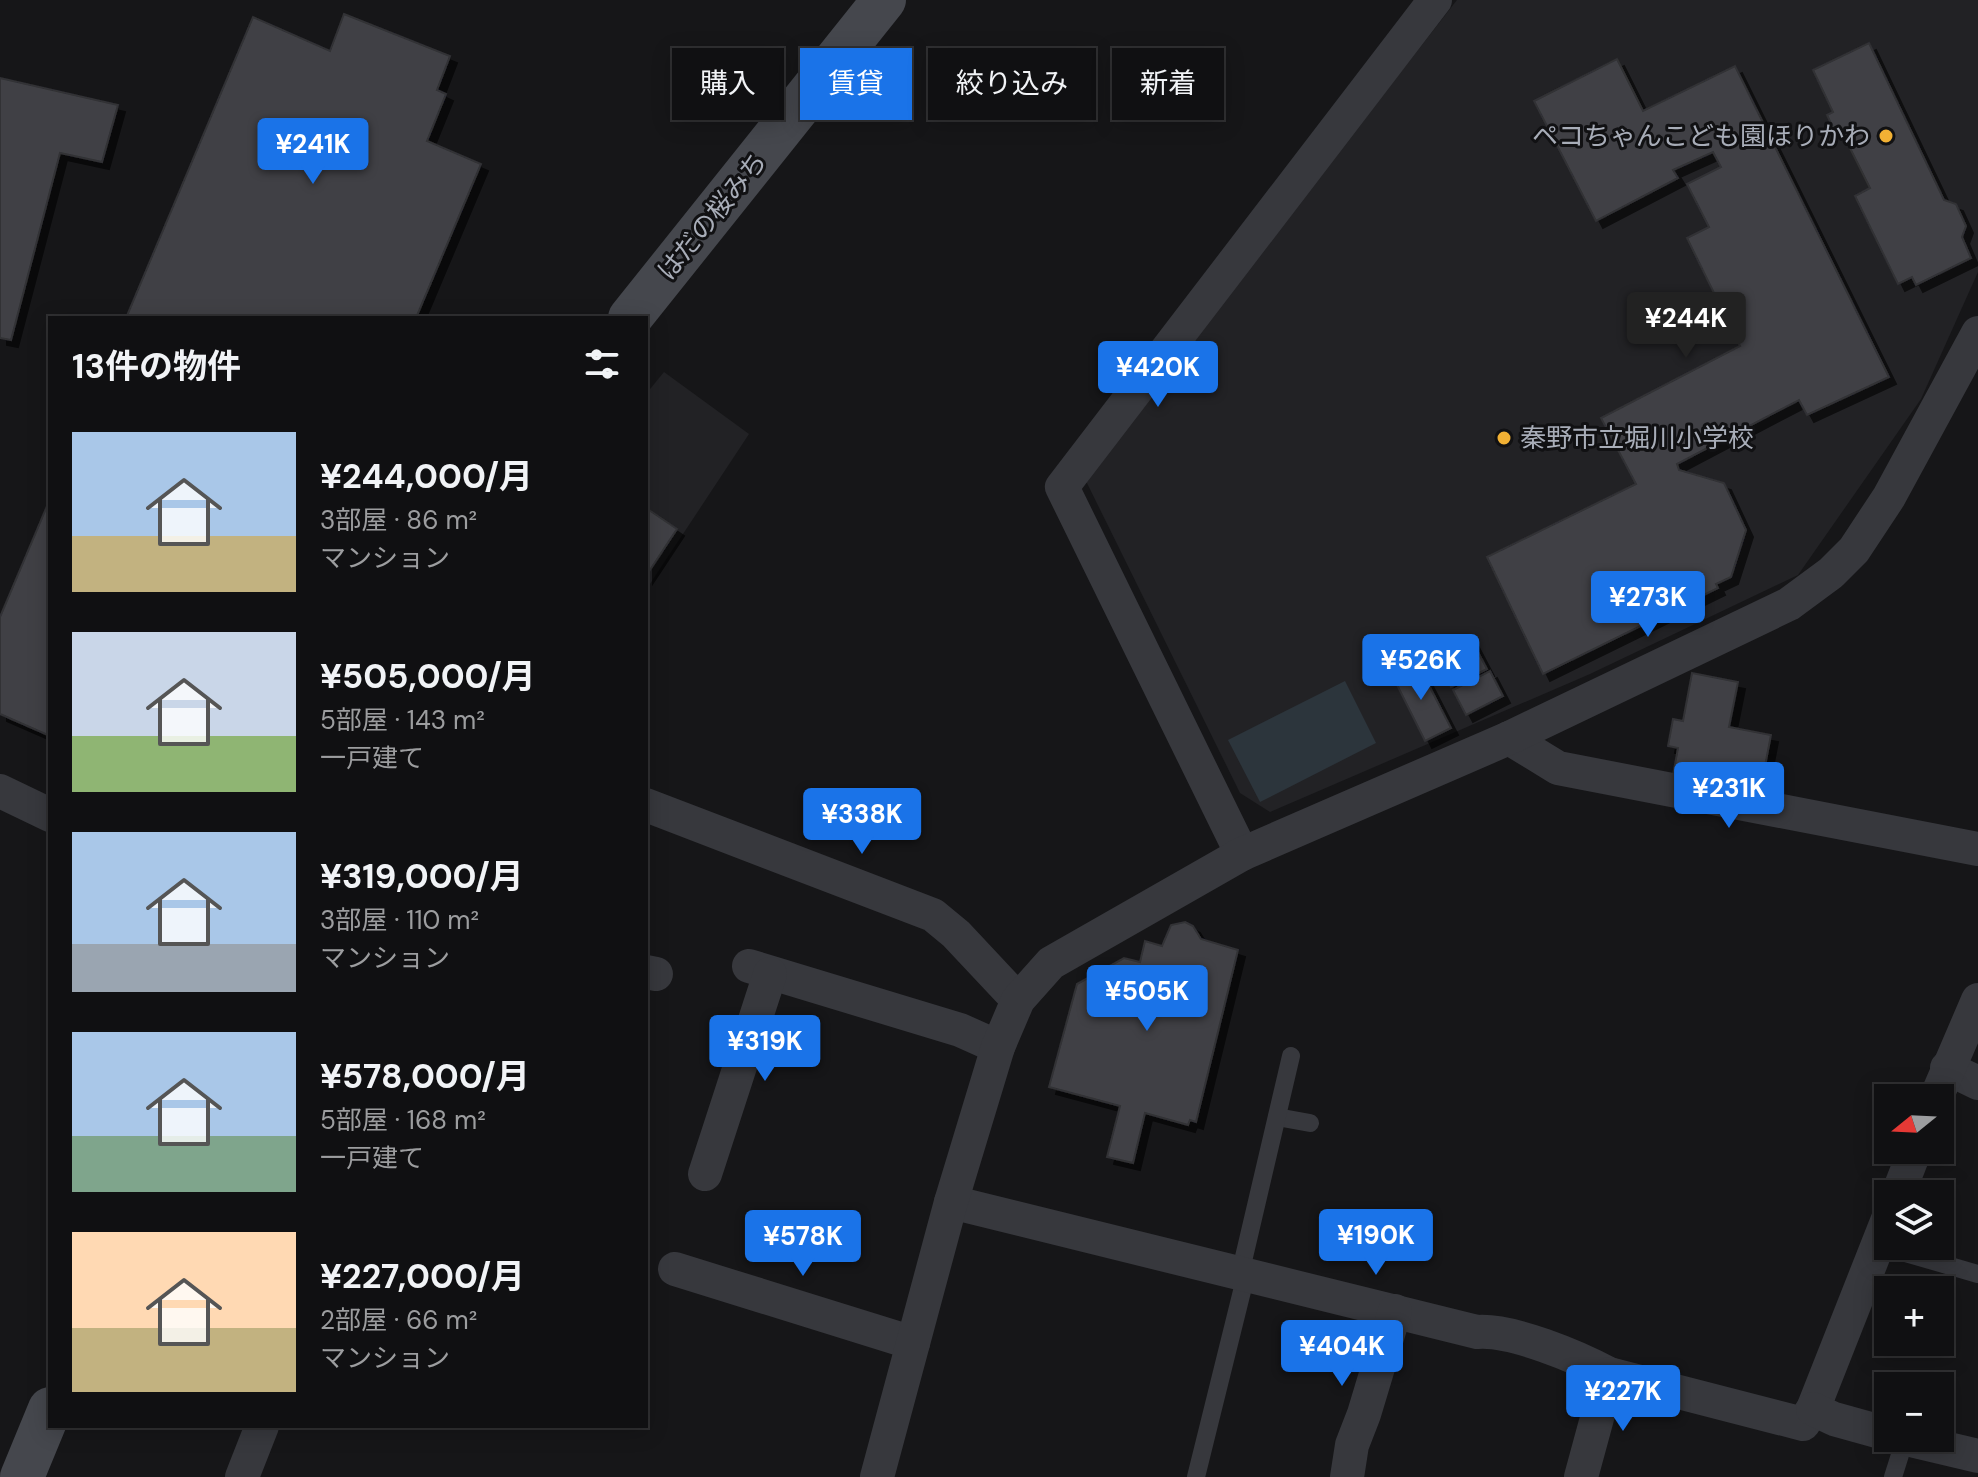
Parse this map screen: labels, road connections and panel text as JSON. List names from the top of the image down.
{
  "streets": {
    "main road": ["はだの桜みち"]
  },
  "places": ["ペコちゃんこども園ほりかわ", "秦野市立堀川小学校"],
  "north": "left",
  "page": {
    "chip": [
      "購入",
      "賃貸",
      "絞り込み",
      "新着"
    ],
    "price": [
      "¥241K",
      "¥244K",
      "¥420K",
      "¥273K",
      "¥526K",
      "¥231K",
      "¥338K",
      "¥505K",
      "¥319K",
      "¥190K",
      "¥578K",
      "¥404K",
      "¥227K"
    ],
    "heading": "13件の物件",
    "list": [
      {
        "name": "¥244,000/月",
        "note": "3部屋 · 86 m² · マンション"
      },
      {
        "name": "¥505,000/月",
        "note": "5部屋 · 143 m² · 一戸建て"
      },
      {
        "name": "¥319,000/月",
        "note": "3部屋 · 110 m² · マンション"
      },
      {
        "name": "¥578,000/月",
        "note": "5部屋 · 168 m² · 一戸建て"
      },
      {
        "name": "¥227,000/月",
        "note": "2部屋 · 66 m² · マンション"
      }
    ],
    "map_buttons": ["+", "−"]
  }
}
